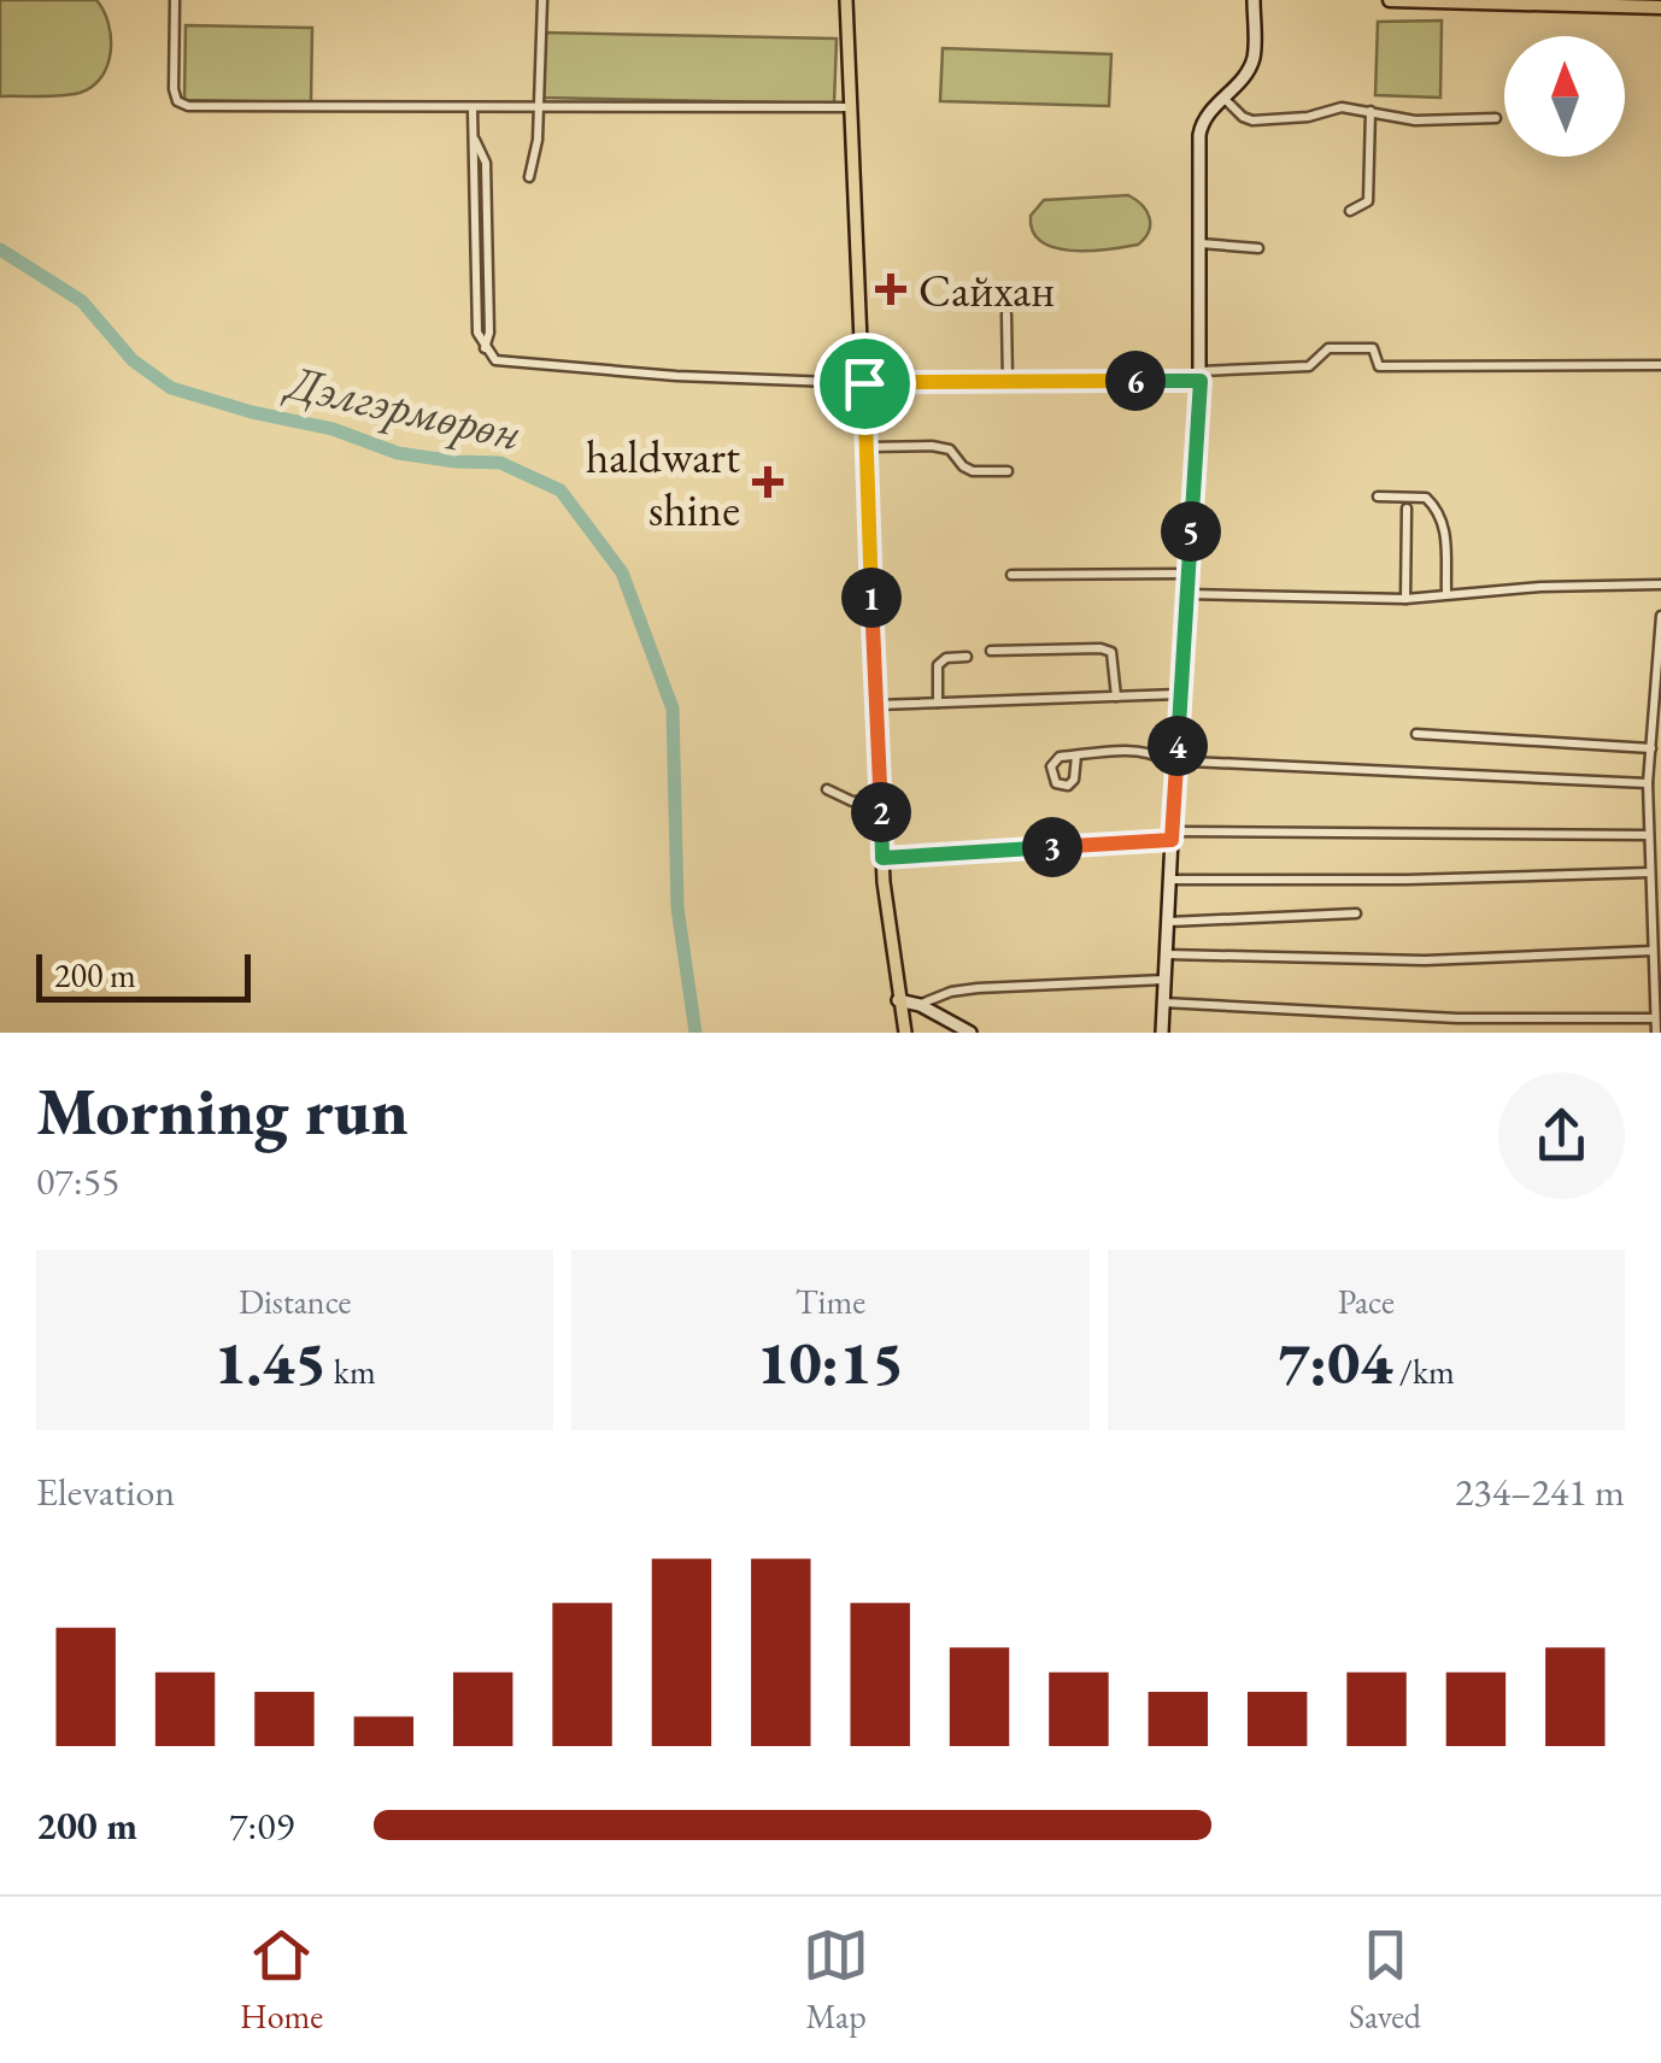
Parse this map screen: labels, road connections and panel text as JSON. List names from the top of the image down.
{
  "water": ["Дэлгэрмөрөн"],
  "places": {
    "health": ["Сайхан", "haldwart shine"]
  },
  "scale_bar": "200 m",
  "north": "top",
  "page": {
    "pins": [
      "6",
      "5",
      "1",
      "4",
      "2",
      "3"
    ],
    "scale": "200 m",
    "heading": ["Morning run", "07:55"],
    "stats": [
      ["Distance", "1.45 km"],
      ["Time", "10:15"],
      ["Pace", "7:04 /km"]
    ],
    "chart": ["Elevation", "234–241 m"],
    "list": [
      {
        "name": "200 m",
        "note": "7:09"
      }
    ],
    "tabs": ["Home", "Map", "Saved"]
  }
}
